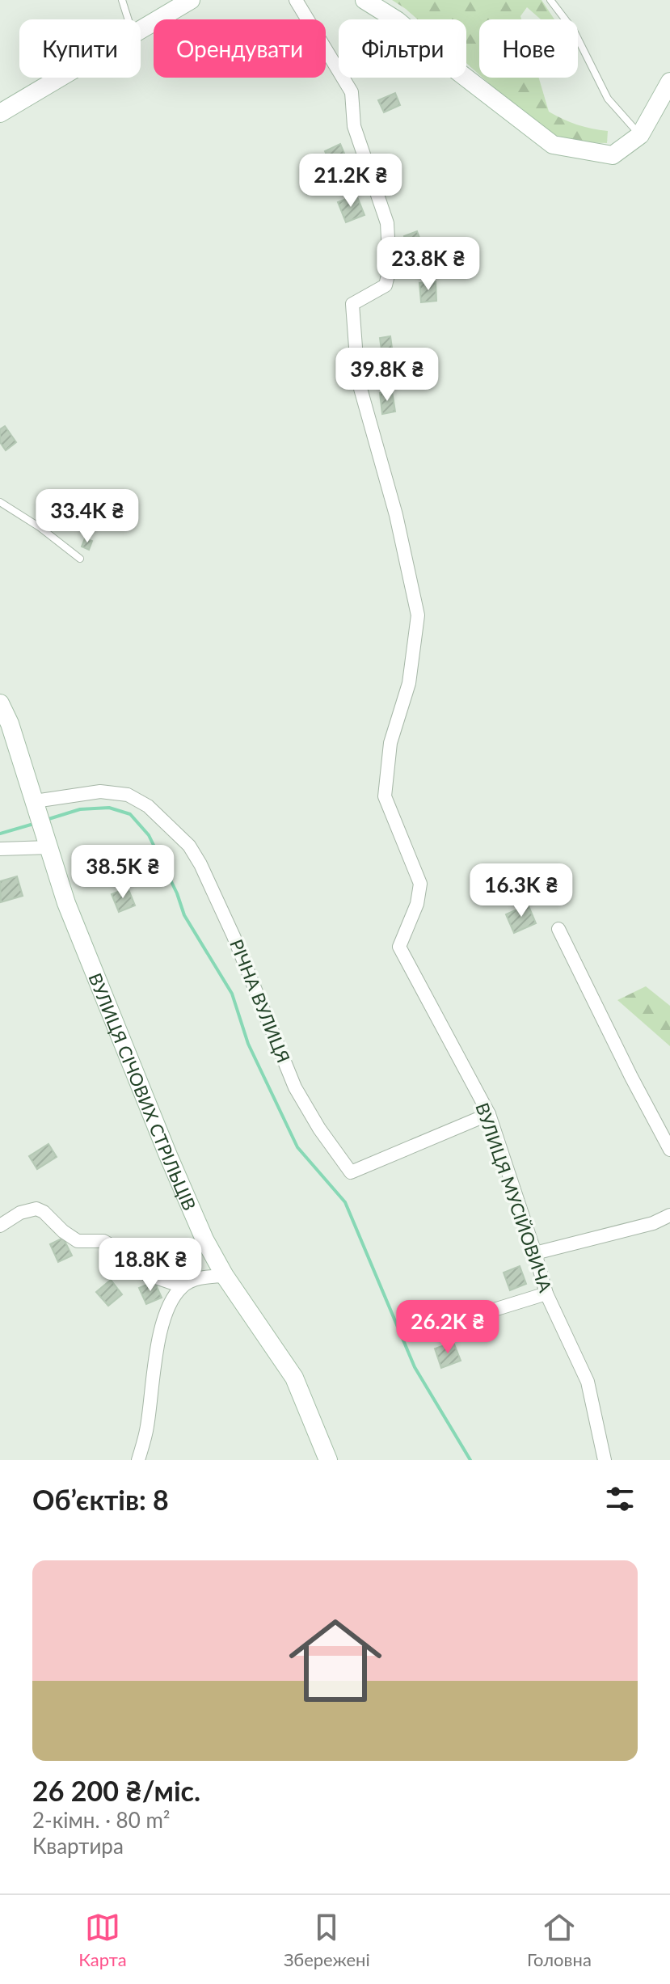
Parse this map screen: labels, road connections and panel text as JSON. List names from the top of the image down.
{
  "streets": {
    "street": ["РІЧНА ВУЛИЦЯ", "ВУЛИЦЯ СІЧОВИХ СТРІЛЬЦІВ", "ВУЛИЦЯ МУСІЙОВИЧА"]
  },
  "crossings": [
    ["РІЧНА ВУЛИЦЯ", "ВУЛИЦЯ СІЧОВИХ СТРІЛЬЦІВ"],
    ["РІЧНА ВУЛИЦЯ", "ВУЛИЦЯ МУСІЙОВИЧА"]
  ],
  "page": {
    "chip": [
      "Купити",
      "Орендувати",
      "Фільтри",
      "Нове"
    ],
    "price": [
      "21.2K ₴",
      "23.8K ₴",
      "39.8K ₴",
      "33.4K ₴",
      "38.5K ₴",
      "16.3K ₴",
      "18.8K ₴",
      "26.2K ₴"
    ],
    "heading": "Об’єктів: 8",
    "list": [
      {
        "name": "26 200 ₴/міс.",
        "note": "2-кімн. · 80 m² · Квартира"
      }
    ],
    "tabs": ["Карта", "Збережені", "Головна"]
  }
}
